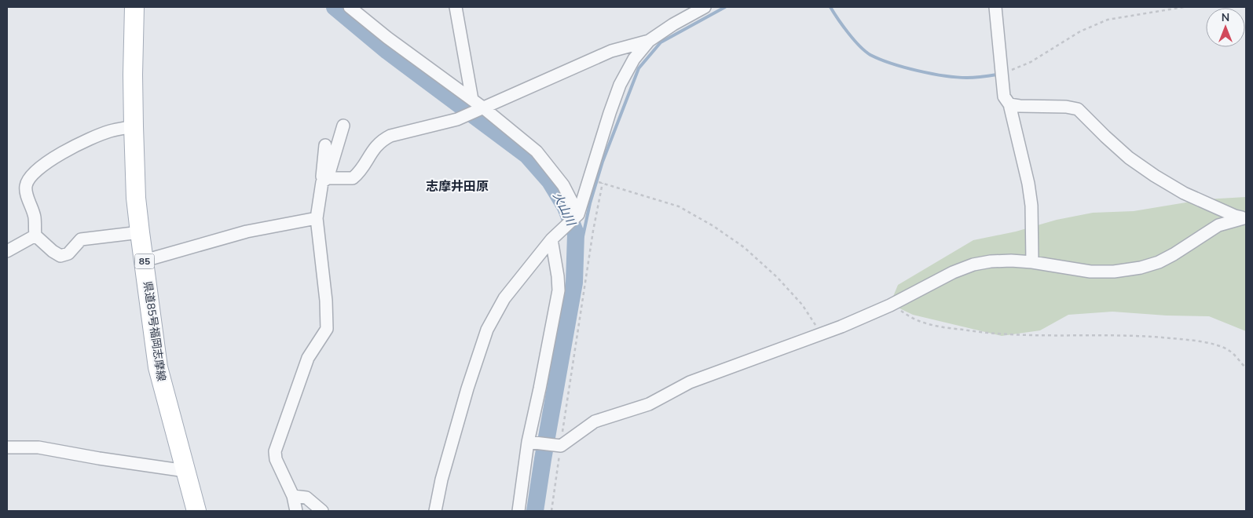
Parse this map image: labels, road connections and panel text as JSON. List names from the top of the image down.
{
  "streets": {
    "main road": ["85", "県道85号福岡志摩線"]
  },
  "districts": ["志摩井田原"],
  "water": ["火山川"],
  "north": "top"
}
